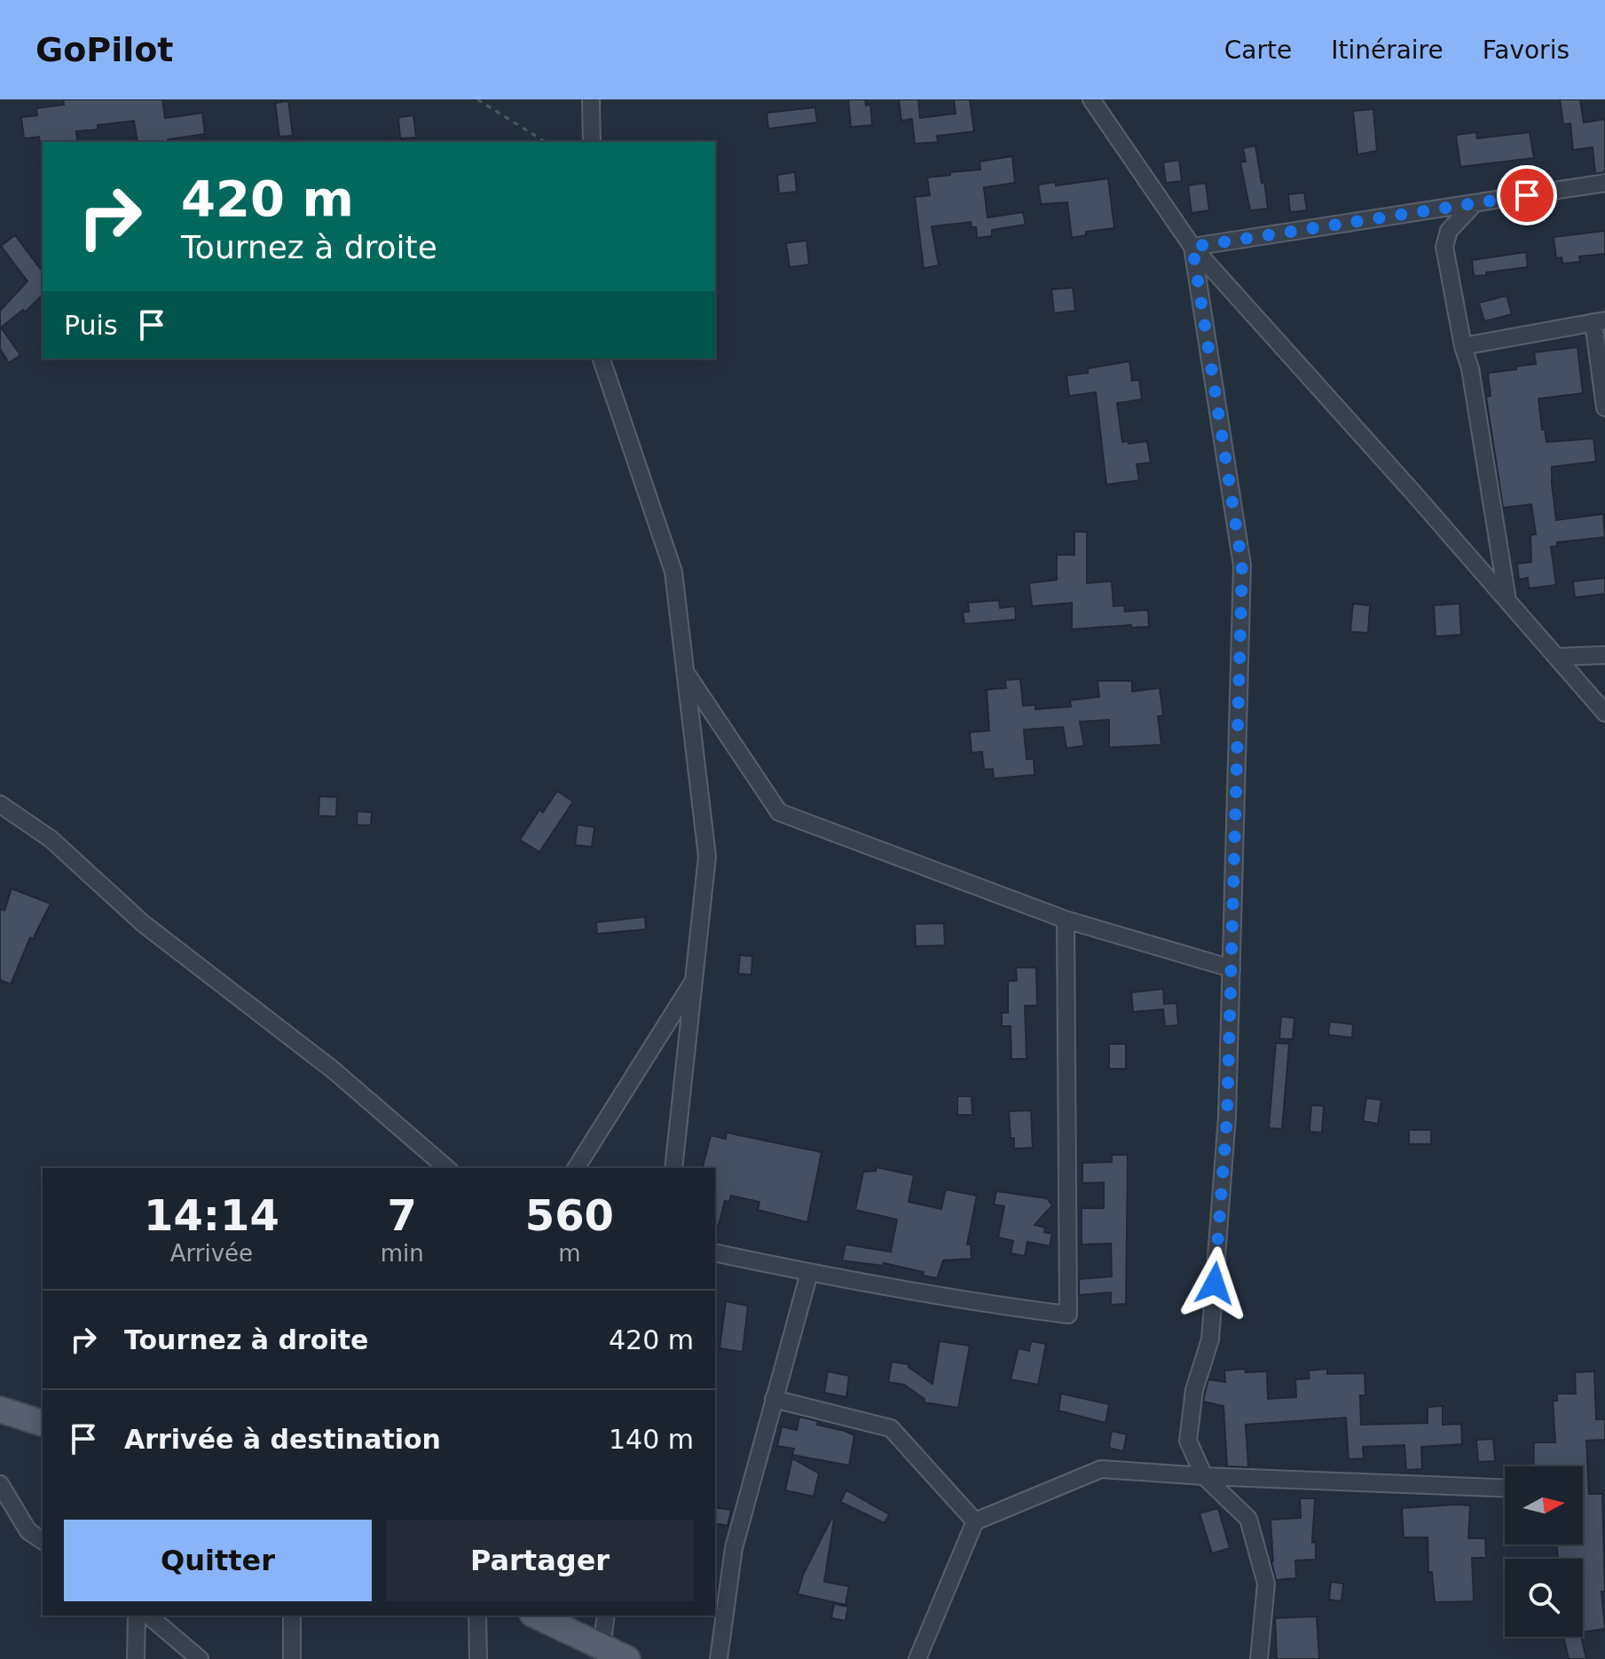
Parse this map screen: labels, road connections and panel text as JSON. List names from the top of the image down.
{
  "north": "right",
  "page": {
    "header": "GoPilot",
    "nav": ["Carte", "Itinéraire", "Favoris"],
    "turn": ["420 m", "Tournez à droite"],
    "then": "Puis",
    "eta": [
      "14:14",
      "Arrivée",
      "7",
      "min",
      "560",
      "m"
    ],
    "list": [
      {
        "name": "Tournez à droite",
        "value": "420 m"
      },
      {
        "name": "Arrivée à destination",
        "value": "140 m"
      }
    ],
    "buttons": ["Quitter", "Partager"]
  }
}
